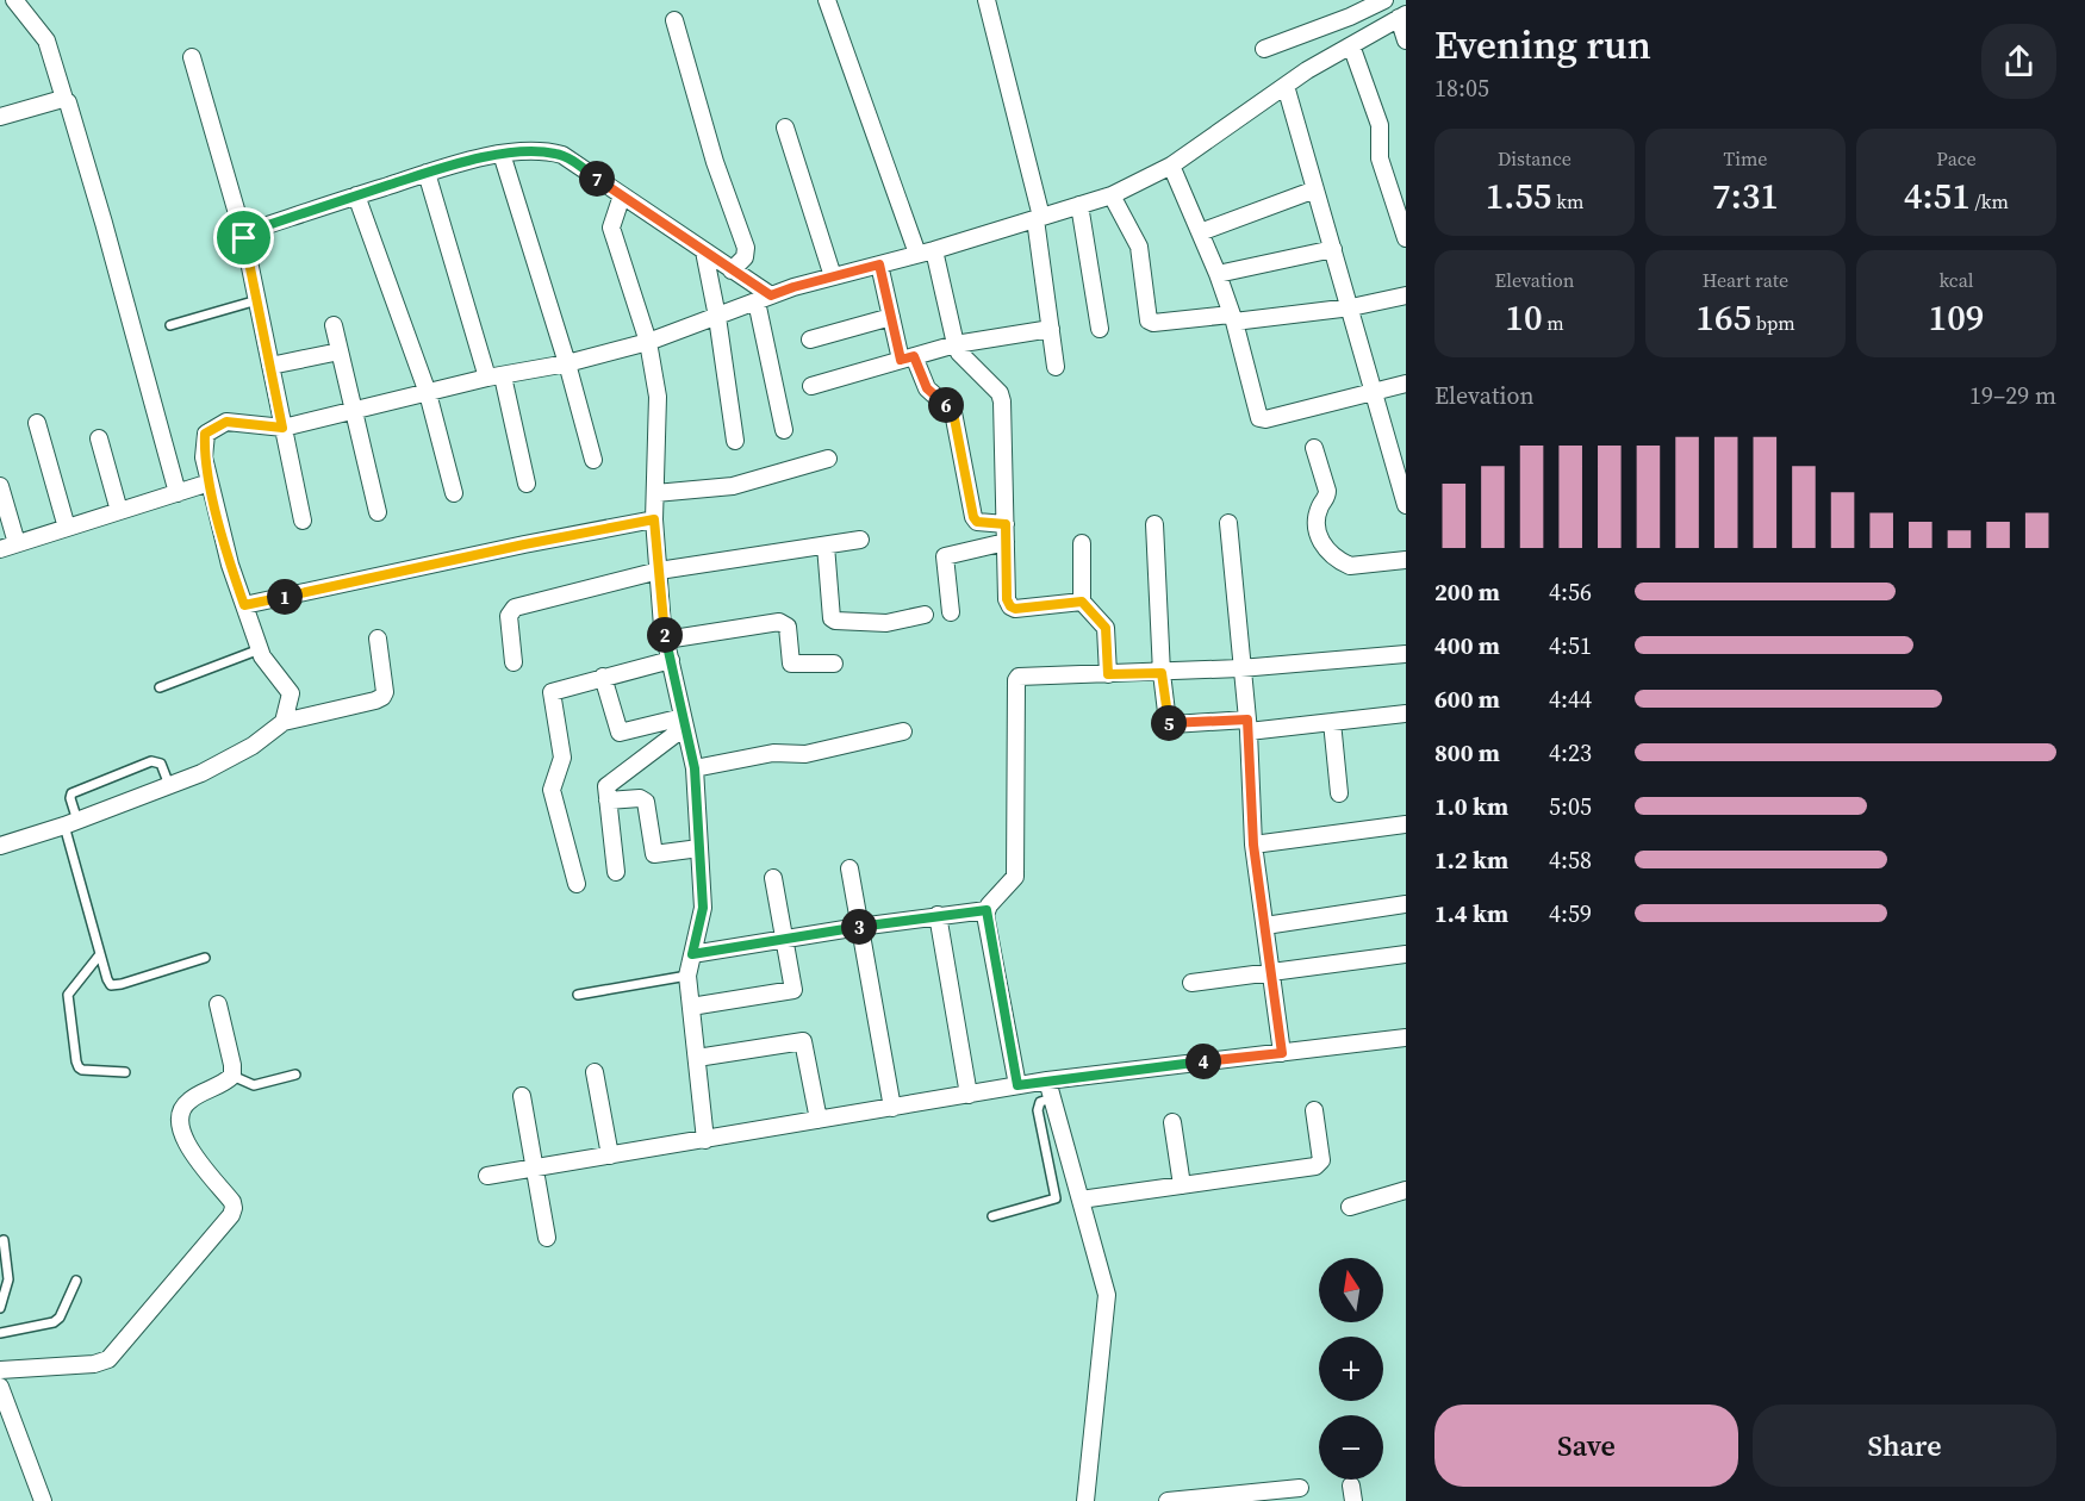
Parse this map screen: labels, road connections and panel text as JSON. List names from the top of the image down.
{
  "north": "top",
  "page": {
    "heading": ["Evening run", "18:05"],
    "stats": [
      ["Distance", "1.55 km"],
      ["Time", "7:31"],
      ["Pace", "4:51 /km"],
      ["Elevation", "10 m"],
      ["Heart rate", "165 bpm"],
      ["kcal", "109"]
    ],
    "pins": [
      "7",
      "6",
      "1",
      "2",
      "5",
      "3",
      "4"
    ],
    "chart": ["Elevation", "19–29 m"],
    "list": [
      {
        "name": "200 m",
        "note": "4:56"
      },
      {
        "name": "400 m",
        "note": "4:51"
      },
      {
        "name": "600 m",
        "note": "4:44"
      },
      {
        "name": "800 m",
        "note": "4:23"
      },
      {
        "name": "1.0 km",
        "note": "5:05"
      },
      {
        "name": "1.2 km",
        "note": "4:58"
      },
      {
        "name": "1.4 km",
        "note": "4:59"
      }
    ],
    "map_buttons": ["+", "−"],
    "buttons": ["Save", "Share"]
  }
}
